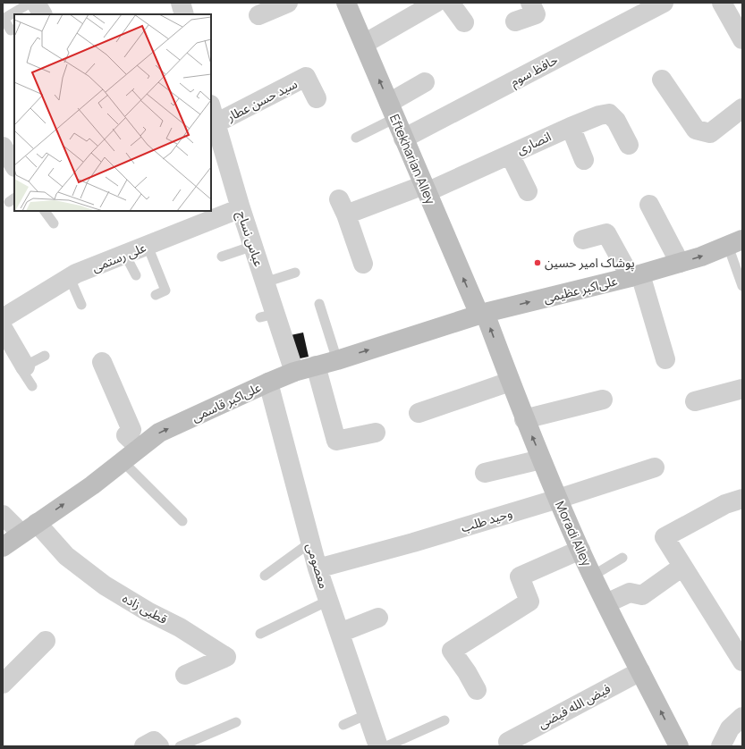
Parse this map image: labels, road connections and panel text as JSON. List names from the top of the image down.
{
  "streets": {
    "street": [
      "حافظ سوم",
      "سید حسن عطار",
      "انصاری",
      "Eftekharian Alley",
      "عباس نساج",
      "علی رستمی",
      "علی‌اکبر عظیمی",
      "علی‌اکبر قاسمی",
      "وحید طلب",
      "Moradi Alley",
      "معصومی",
      "قطبی زاده",
      "فیض الله فیضی"
    ]
  },
  "crossings": [
    ["حافظ سوم", "Eftekharian Alley"],
    ["سید حسن عطار", "عباس نساج"],
    ["انصاری", "Eftekharian Alley"],
    ["Eftekharian Alley", "علی‌اکبر عظیمی"],
    ["Eftekharian Alley", "علی‌اکبر قاسمی"],
    ["Eftekharian Alley", "Moradi Alley"],
    ["عباس نساج", "علی رستمی"],
    ["عباس نساج", "علی‌اکبر قاسمی"],
    ["علی‌اکبر عظیمی", "علی‌اکبر قاسمی"],
    ["علی‌اکبر عظیمی", "Moradi Alley"],
    ["علی‌اکبر قاسمی", "Moradi Alley"],
    ["علی‌اکبر قاسمی", "معصومی"],
    ["علی‌اکبر قاسمی", "قطبی زاده"],
    ["وحید طلب", "Moradi Alley"],
    ["وحید طلب", "معصومی"],
    ["Moradi Alley", "فیض الله فیضی"]
  ],
  "places": ["پوشاک امیر حسین"]
}
